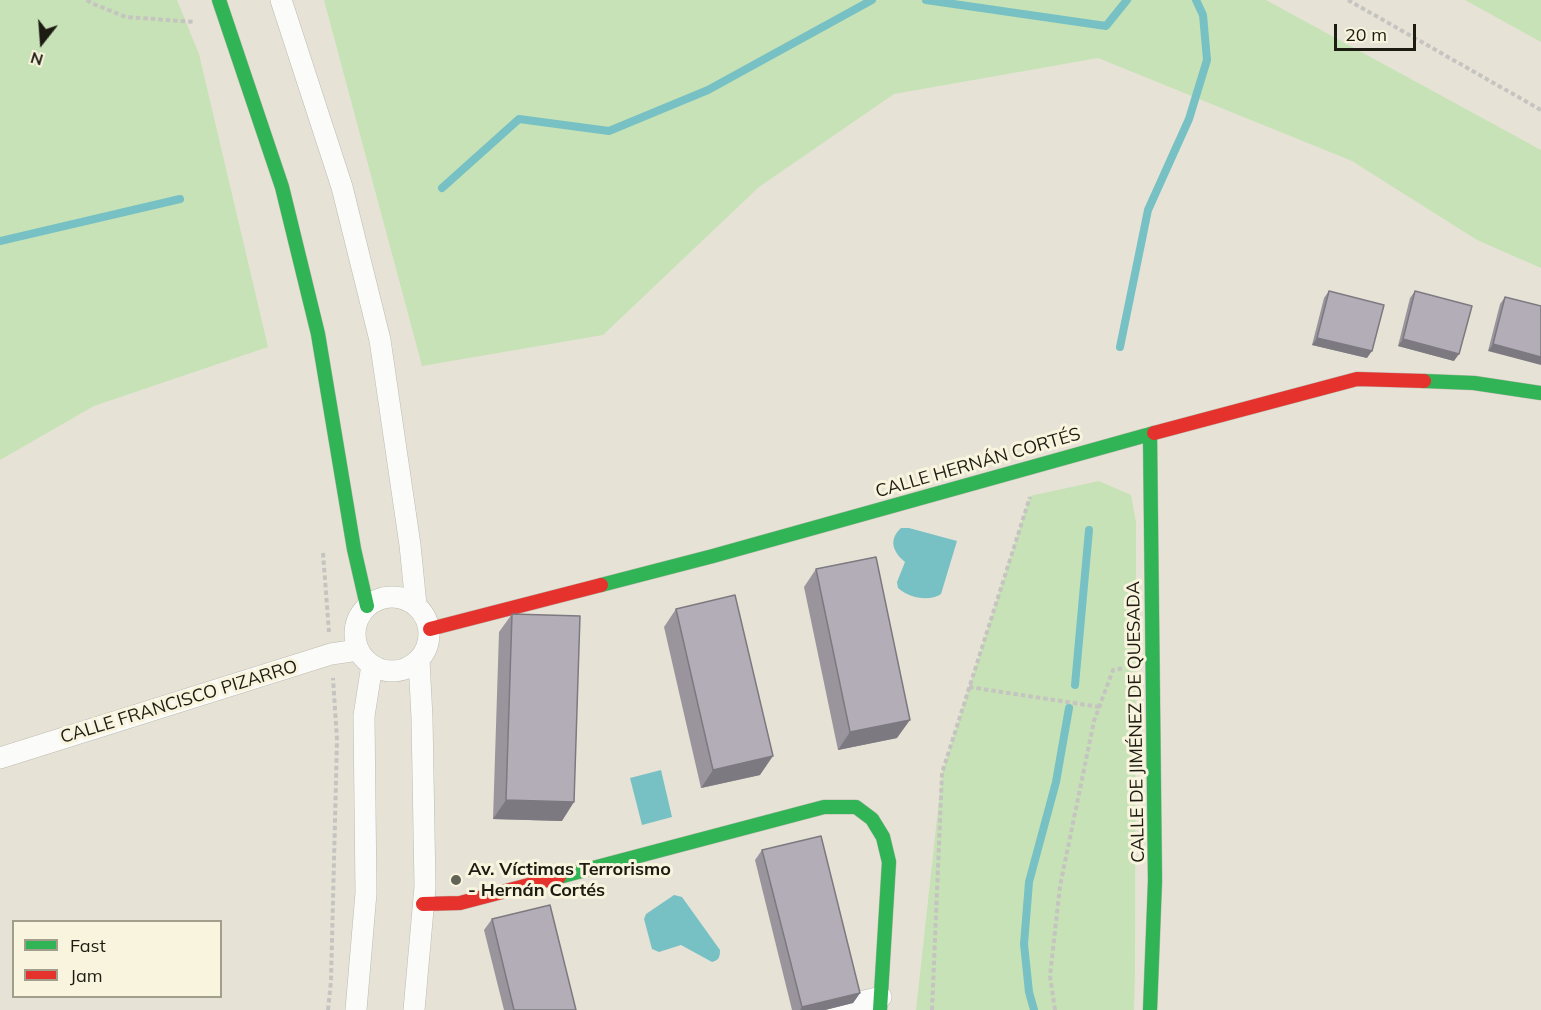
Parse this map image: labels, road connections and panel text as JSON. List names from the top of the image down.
{
  "streets": {
    "street": ["CALLE HERNÁN CORTÉS", "CALLE FRANCISCO PIZARRO", "CALLE DE JIMÉNEZ DE QUESADA"]
  },
  "crossings": [
    ["CALLE HERNÁN CORTÉS", "CALLE FRANCISCO PIZARRO"],
    ["CALLE HERNÁN CORTÉS", "CALLE DE JIMÉNEZ DE QUESADA"]
  ],
  "places": ["Av. Víctimas Terrorismo - Hernán Cortés"],
  "legend": ["Fast", "Jam"],
  "scale_bar": "20 m",
  "north": "bottom"
}
